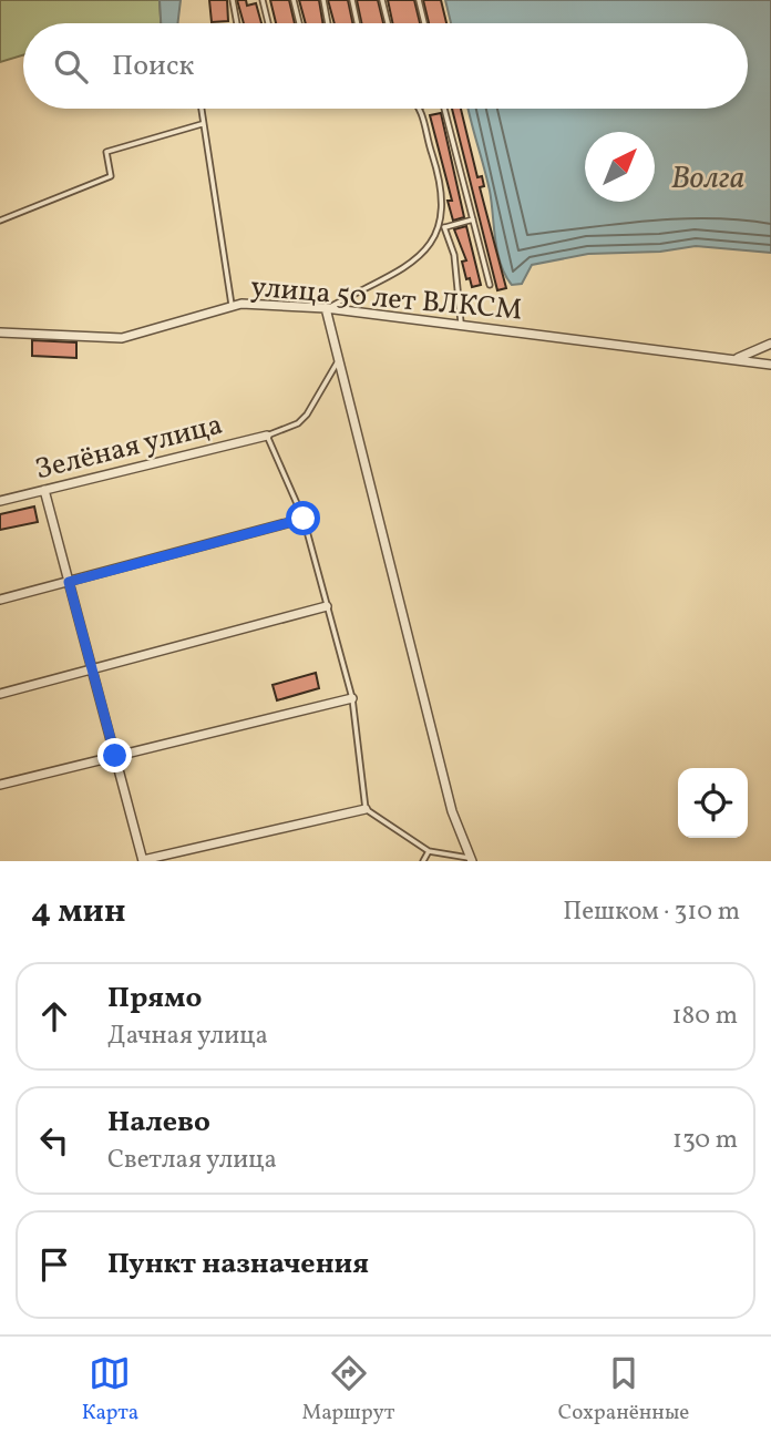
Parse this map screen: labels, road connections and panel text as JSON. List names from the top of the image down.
{
  "streets": {
    "street": ["улица 50 лет ВЛКСМ", "Зелёная улица"]
  },
  "water": ["Волга"],
  "north": "top right",
  "page": {
    "search": "Поиск",
    "heading": ["4 мин", "Пешком · 310 m"],
    "list": [
      ["Прямо", "Дачная улица", "180 m"],
      ["Налево", "Светлая улица", "130 m"],
      "Пункт назначения"
    ],
    "nav": ["Карта", "Маршрут", "Сохранённые"]
  }
}
